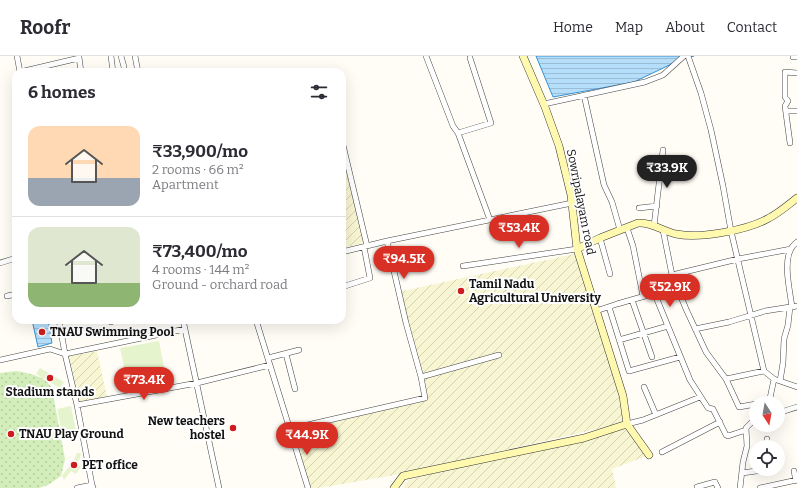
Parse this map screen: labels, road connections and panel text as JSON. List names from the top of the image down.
{
  "streets": {
    "street": ["Sowripalayam road"]
  },
  "places": [
    "Tamil Nadu Agricultural University",
    "TNAU Swimming Pool",
    "Stadium stands",
    "New teachers hostel",
    "TNAU Play Ground",
    "PET office"
  ],
  "north": "bottom",
  "page": {
    "header": "Roofr",
    "nav": [
      "Home",
      "Map",
      "About",
      "Contact"
    ],
    "heading": "6 homes",
    "list": [
      {
        "name": "₹33,900/mo",
        "note": "2 rooms · 66 m² · Apartment"
      },
      {
        "name": "₹73,400/mo",
        "note": "4 rooms · 144 m² · Ground - orchard road"
      }
    ],
    "price": [
      "₹33.9K",
      "₹53.4K",
      "₹94.5K",
      "₹52.9K",
      "₹73.4K",
      "₹44.9K"
    ]
  }
}
